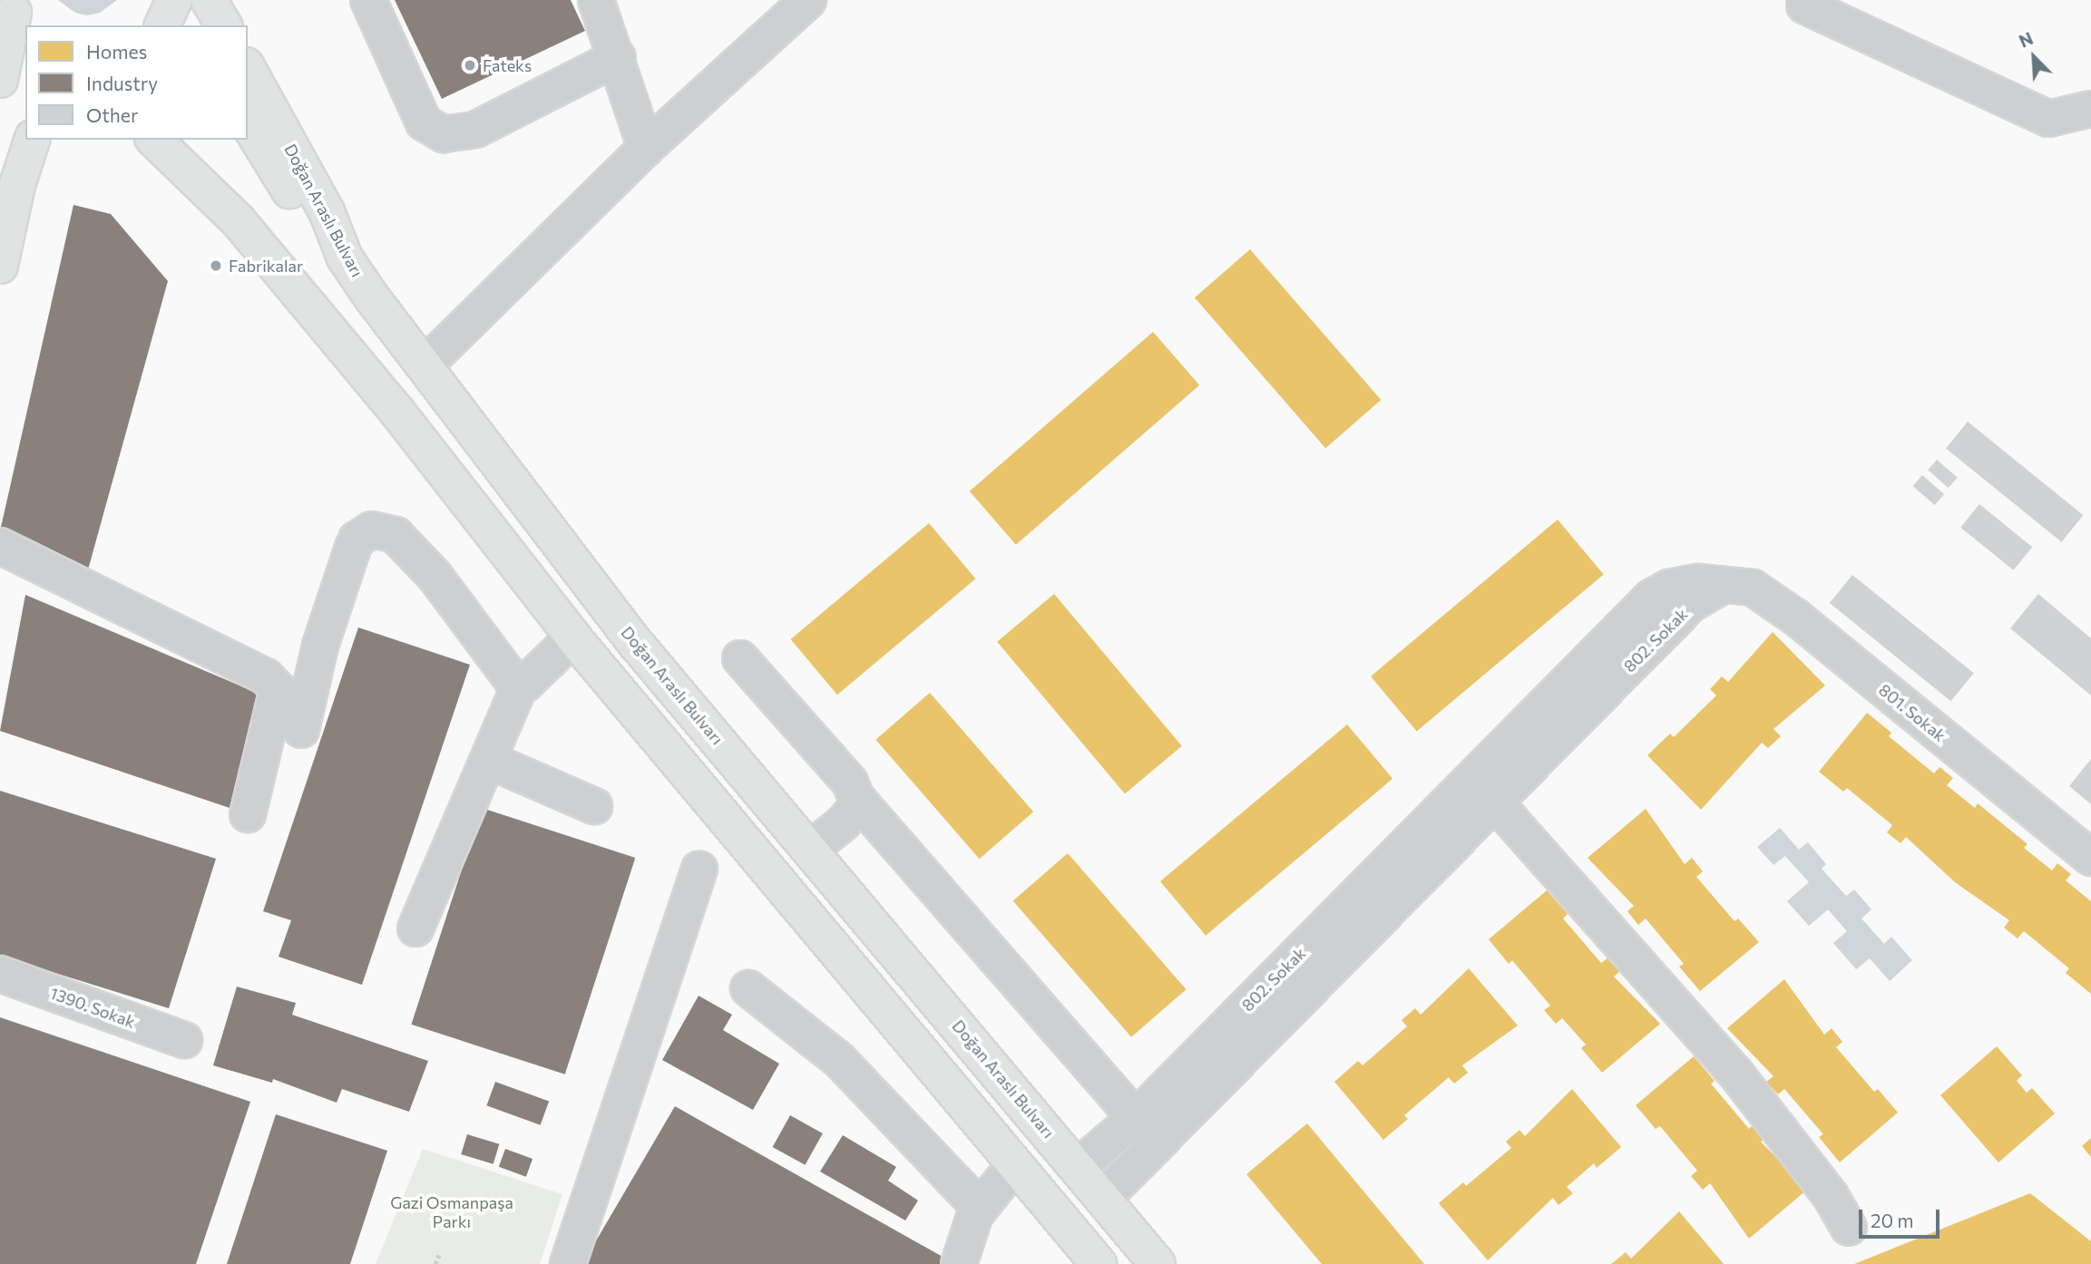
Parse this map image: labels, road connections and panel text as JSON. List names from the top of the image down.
{
  "streets": {
    "main road": ["Doğan Araslı Bulvarı"],
    "street": ["802. Sokak", "801. Sokak", "1390. Sokak"]
  },
  "crossings": [
    ["Doğan Araslı Bulvarı", "802. Sokak"],
    ["802. Sokak", "801. Sokak"]
  ],
  "parks": ["Gazi Osmanpaşa Parkı"],
  "places": ["Fateks", "Fabrikalar"],
  "legend": ["Homes", "Industry", "Other"],
  "scale_bar": "20 m",
  "north": "top left"
}
